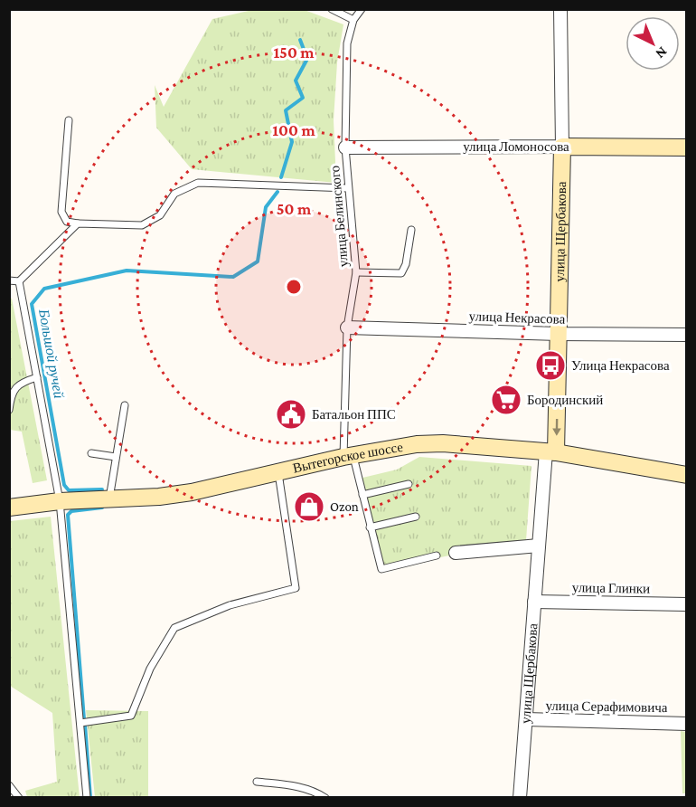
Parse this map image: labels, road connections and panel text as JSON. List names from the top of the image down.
{
  "streets": {
    "main road": ["улица Ломоносова", "улица Щербакова", "Вытегорское шоссе"],
    "street": ["улица Некрасова", "улица Глинки", "улица Серафимовича"],
    "lane": ["улица Белинского"]
  },
  "crossings": [
    ["улица Ломоносова", "улица Белинского"],
    ["улица Ломоносова", "улица Щербакова"],
    ["улица Белинского", "улица Некрасова"],
    ["улица Белинского", "Вытегорское шоссе"],
    ["улица Щербакова", "улица Некрасова"],
    ["улица Щербакова", "Вытегорское шоссе"],
    ["улица Щербакова", "улица Глинки"],
    ["улица Щербакова", "улица Серафимовича"]
  ],
  "water": ["Большой ручей"],
  "places": {
    "bus stop": ["Улица Некрасова"],
    "supermarket": ["Бородинский"],
    "public building": ["Батальон ППС"],
    "shop": ["Ozon"]
  },
  "north": "bottom right",
  "rings": ["150 m", "100 m", "50 m"]
}
